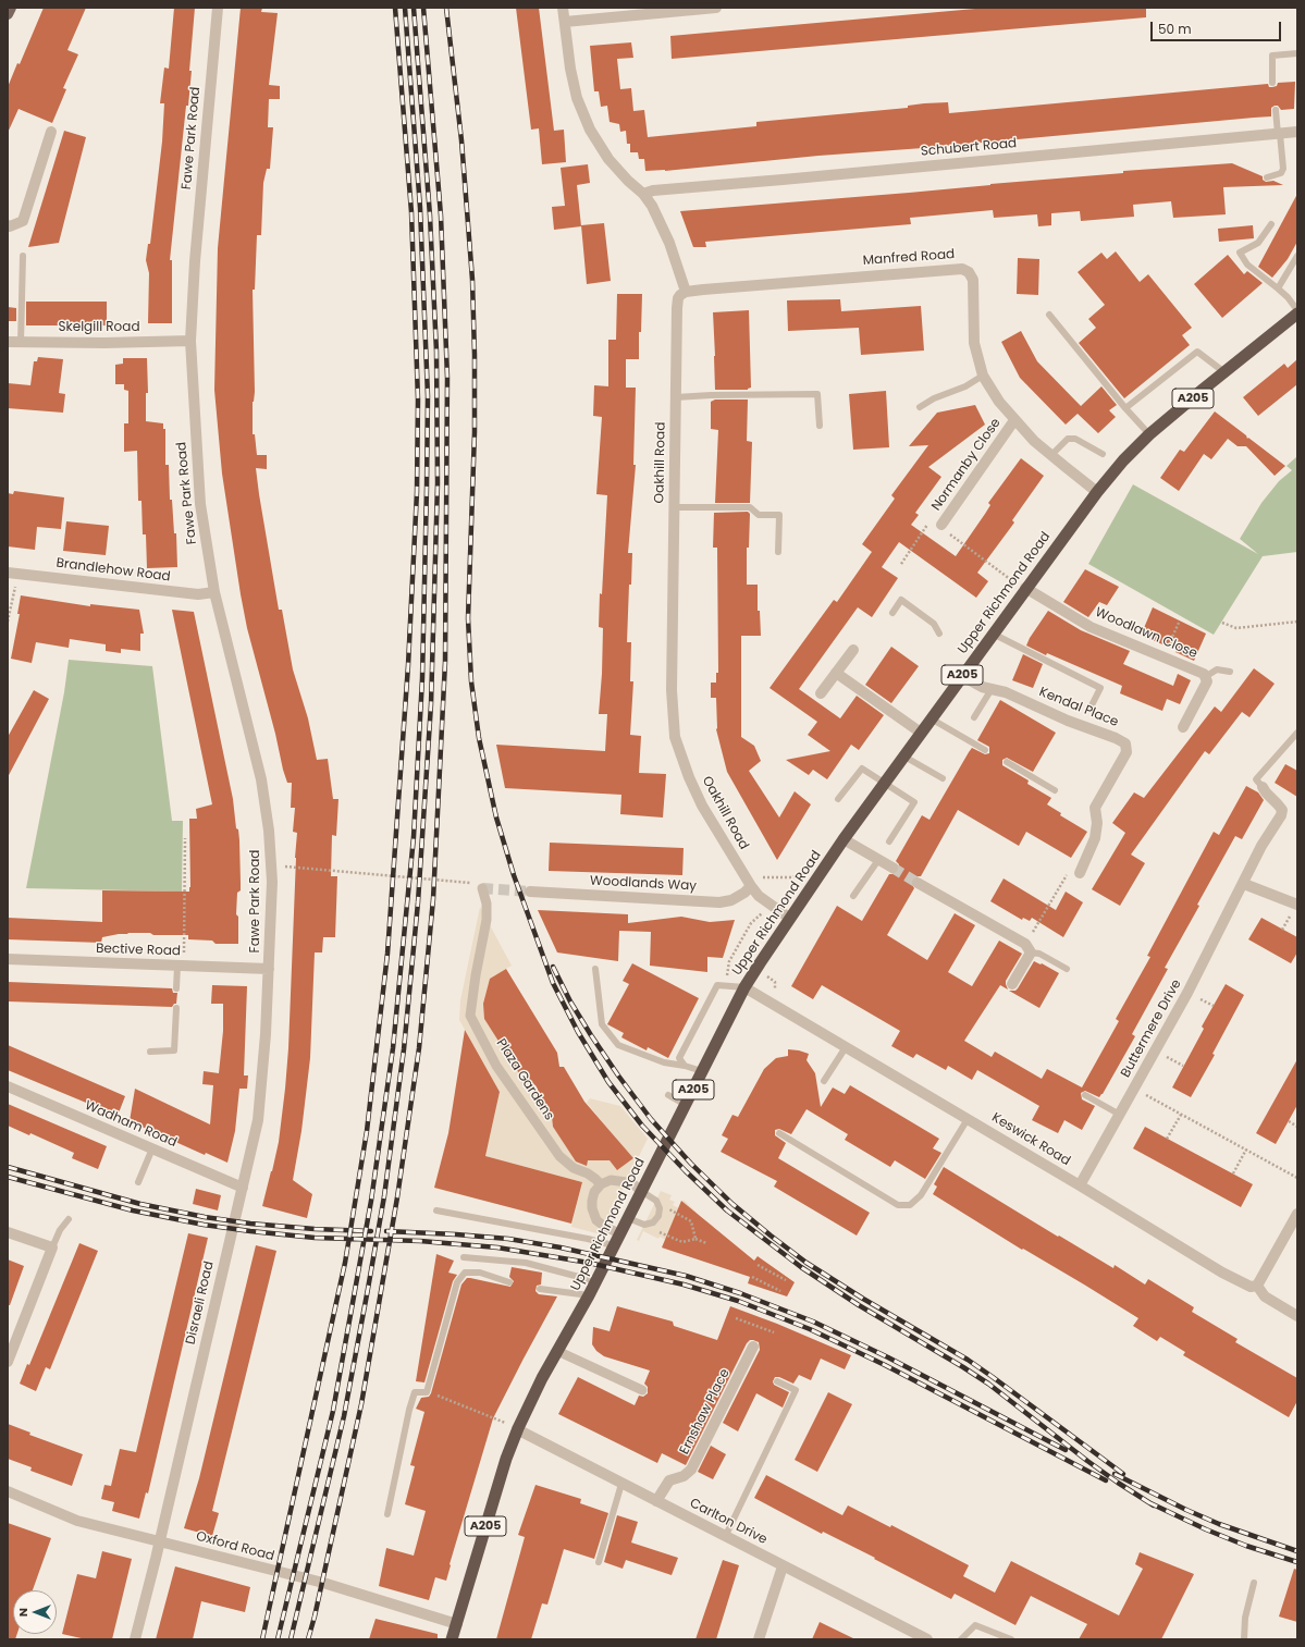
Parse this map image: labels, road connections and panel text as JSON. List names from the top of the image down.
{
  "streets": {
    "highway": ["A205", "Upper Richmond Road"],
    "street": [
      "Fawe Park Road",
      "Schubert Road",
      "Manfred Road",
      "Skelgill Road",
      "Oakhill Road",
      "Normanby Close",
      "Brandlehow Road",
      "Woodlawn Close",
      "Kendal Place",
      "Woodlands Way",
      "Bective Road",
      "Buttermere Drive",
      "Plaza Gardens",
      "Wadham Road",
      "Keswick Road",
      "Disraeli Road",
      "Ernshaw Place",
      "Carlton Drive",
      "Oxford Road"
    ]
  },
  "crossings": [
    ["Fawe Park Road", "Skelgill Road"],
    ["Fawe Park Road", "Brandlehow Road"],
    ["Fawe Park Road", "Bective Road"],
    ["Fawe Park Road", "Disraeli Road"],
    ["Manfred Road", "Oakhill Road"],
    ["Manfred Road", "Normanby Close"],
    ["Manfred Road", "Upper Richmond Road"],
    ["Oakhill Road", "Upper Richmond Road"],
    ["Oakhill Road", "Woodlands Way"],
    ["Upper Richmond Road", "Woodlawn Close"],
    ["Upper Richmond Road", "Kendal Place"],
    ["Upper Richmond Road", "Plaza Gardens"],
    ["Upper Richmond Road", "Keswick Road"],
    ["Upper Richmond Road", "Carlton Drive"],
    ["Upper Richmond Road", "Oxford Road"],
    ["Bective Road", "Disraeli Road"],
    ["Buttermere Drive", "Keswick Road"],
    ["Wadham Road", "Disraeli Road"],
    ["Disraeli Road", "Oxford Road"],
    ["Ernshaw Place", "Carlton Drive"]
  ],
  "scale_bar": "50 m",
  "north": "left"
}
